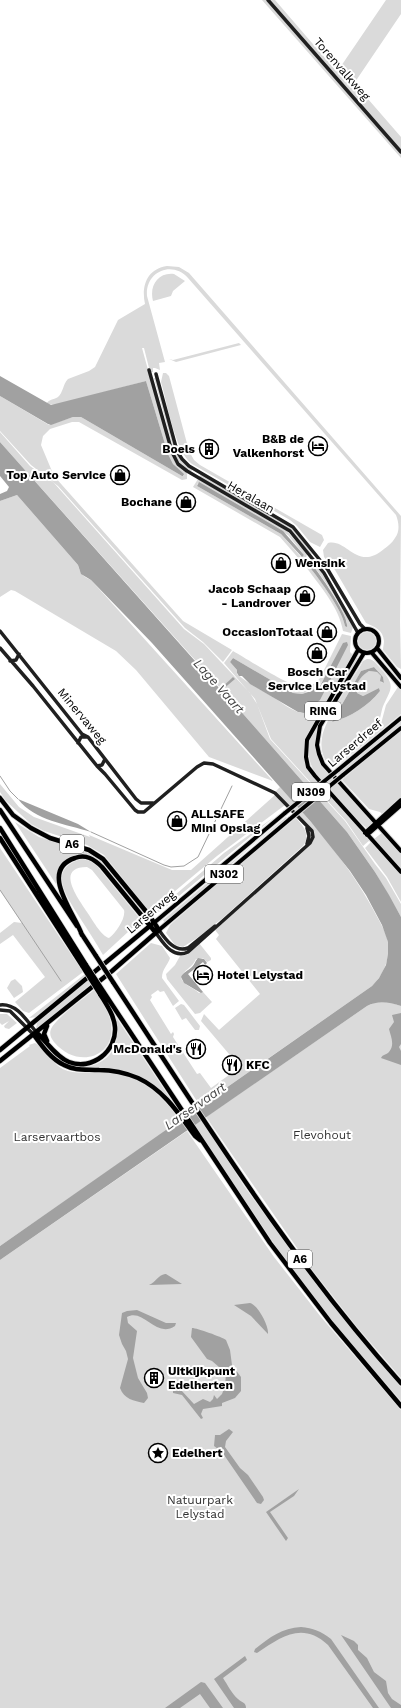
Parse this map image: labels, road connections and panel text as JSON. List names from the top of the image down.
{
  "streets": {
    "highway": ["A6", "N302", "Larserweg"],
    "main road": ["RING", "Larserdreef", "N309"],
    "street": ["Torenvalkweg", "Heralaan", "Minervaweg"]
  },
  "crossings": [
    ["Heralaan", "RING"],
    ["Minervaweg", "Larserweg"],
    ["Larserdreef", "Larserweg"],
    ["A6", "Larserweg"]
  ],
  "water": ["Lage Vaart", "Larservaart"],
  "parks": ["Flevohout", "Larservaartbos", "Natuurpark Lelystad"],
  "places": {
    "hotel": ["B&B de Valkenhorst", "Hotel Lelystad"],
    "building": ["Boels", "Uitkijkpunt Edelherten"],
    "shop": [
      "Top Auto Service",
      "Bochane",
      "Wensink",
      "Jacob Schaap - Landrover",
      "OccasionTotaal",
      "Bosch Car Service Lelystad",
      "ALLSAFE Mini Opslag"
    ],
    "restaurant": ["McDonald's", "KFC"],
    "place": ["Edelhert"]
  }
}
